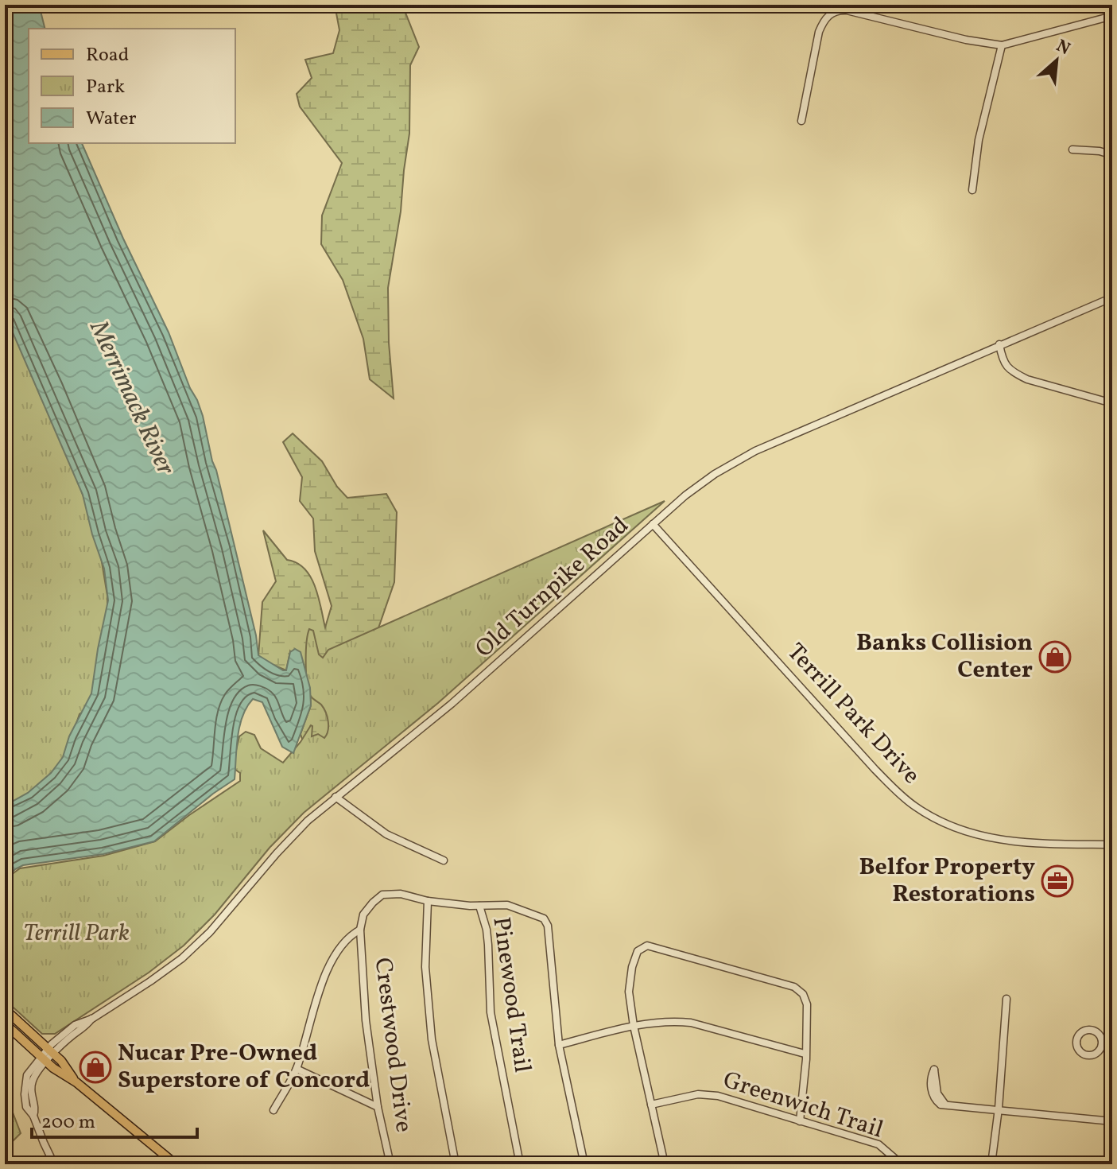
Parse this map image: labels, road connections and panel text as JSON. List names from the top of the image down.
{
  "streets": {
    "street": [
      "Old Turnpike Road",
      "Terrill Park Drive",
      "Pinewood Trail",
      "Crestwood Drive",
      "Greenwich Trail"
    ]
  },
  "crossings": [
    ["Old Turnpike Road", "Terrill Park Drive"]
  ],
  "water": ["Merrimack River"],
  "parks": ["Terrill Park"],
  "places": {
    "shop": ["Banks Collision Center", "Nucar Pre-Owned Superstore of Concord"],
    "office": ["Belfor Property Restorations"]
  },
  "legend": ["Road", "Park", "Water"],
  "scale_bar": "200 m",
  "north": "top right"
}
